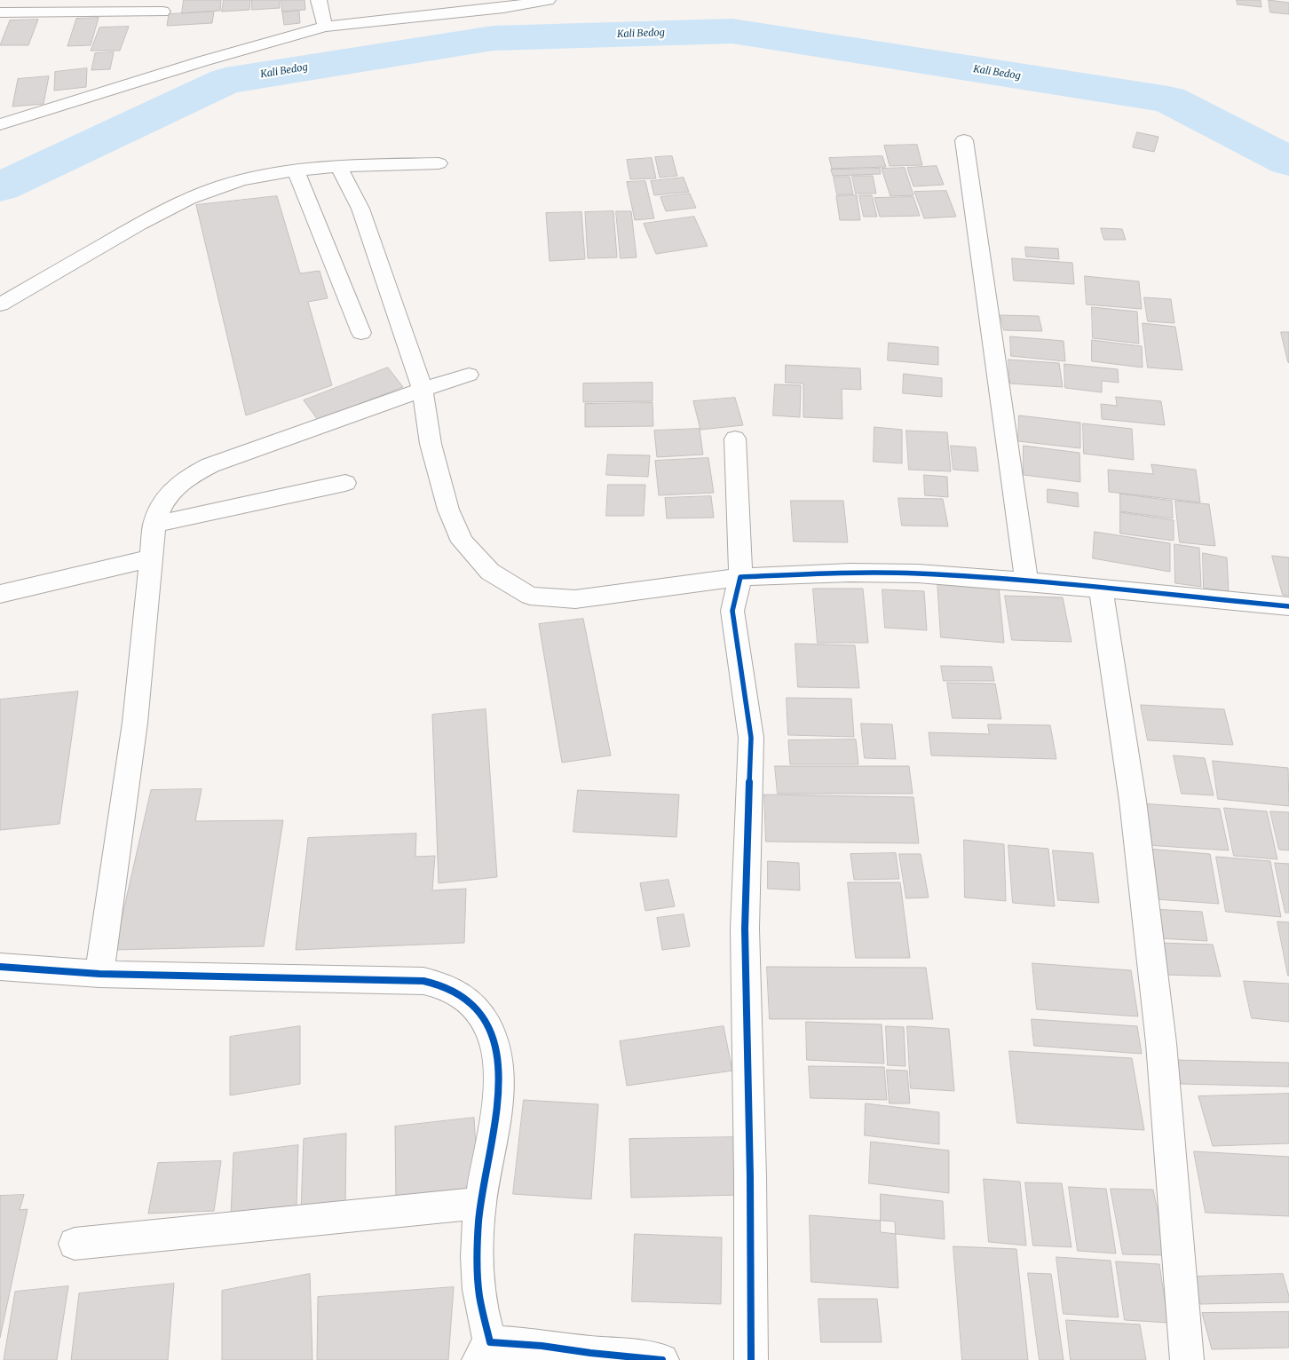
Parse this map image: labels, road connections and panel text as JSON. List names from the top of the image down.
{
  "water": ["Kali Bedog"]
}
